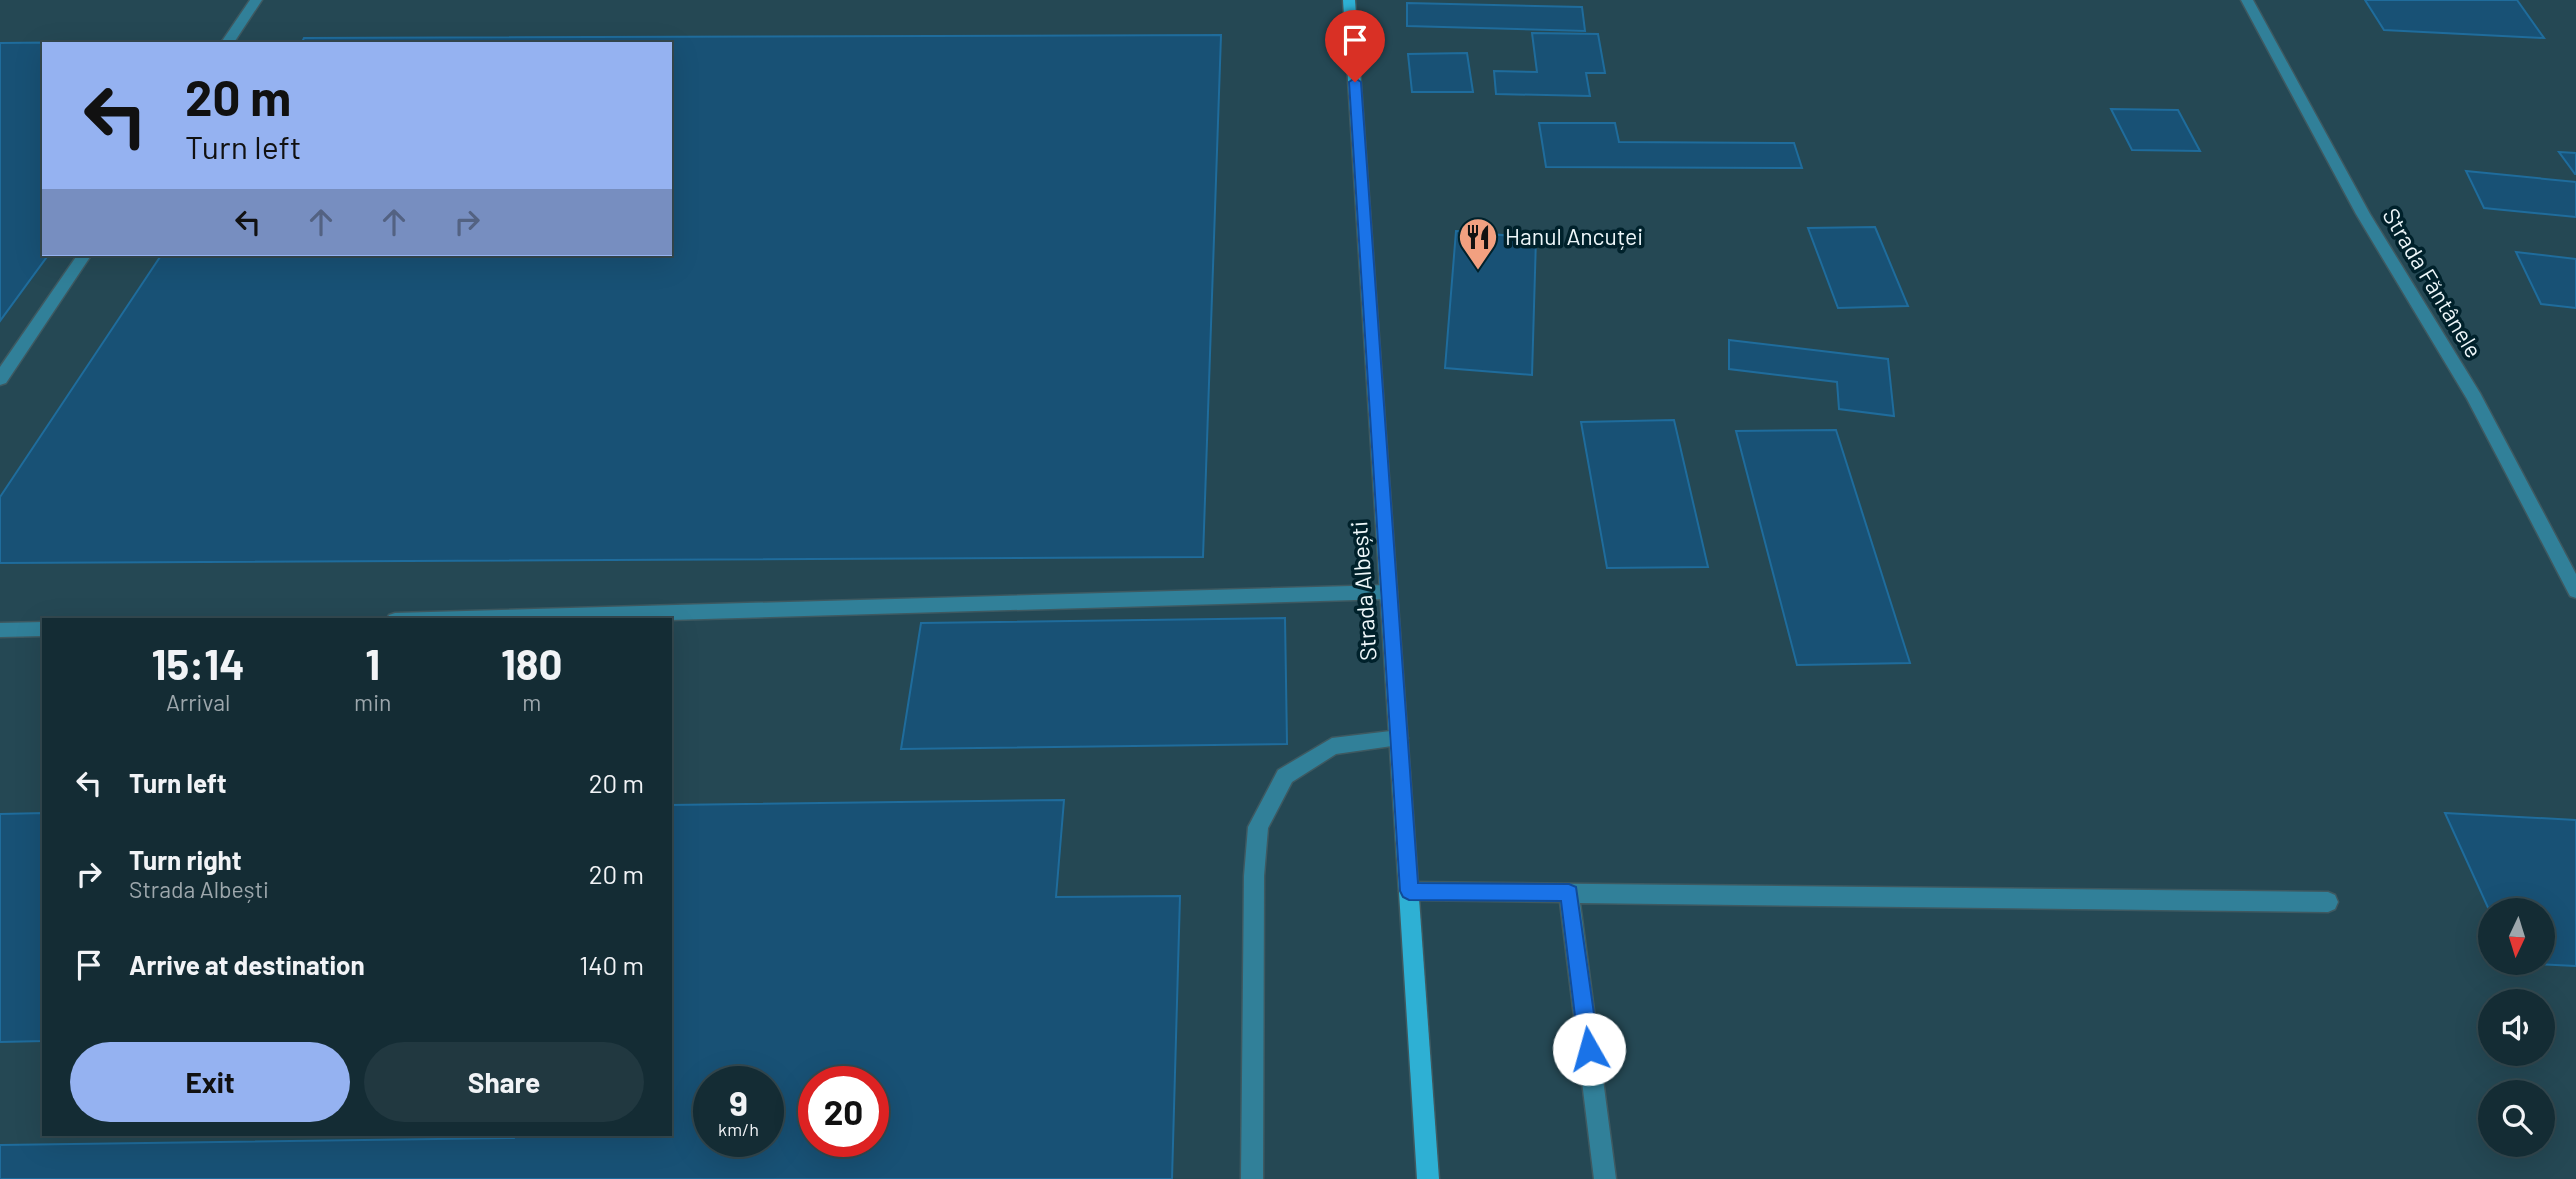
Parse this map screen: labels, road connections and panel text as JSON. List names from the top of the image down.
{
  "streets": {
    "main road": ["Strada Albești"],
    "street": ["Strada Făntânele"]
  },
  "places": {
    "restaurant": ["Hanul Ancuței"]
  },
  "north": "bottom",
  "page": {
    "turn": ["20 m", "Turn left"],
    "eta": [
      "15:14",
      "Arrival",
      "1",
      "min",
      "180",
      "m"
    ],
    "list": [
      {
        "name": "Turn left",
        "value": "20 m"
      },
      {
        "name": "Turn right",
        "note": "Strada Albești",
        "value": "20 m"
      },
      {
        "name": "Arrive at destination",
        "value": "140 m"
      }
    ],
    "buttons": ["Exit", "Share"],
    "speed": "9 km/h",
    "limit": "20"
  }
}
